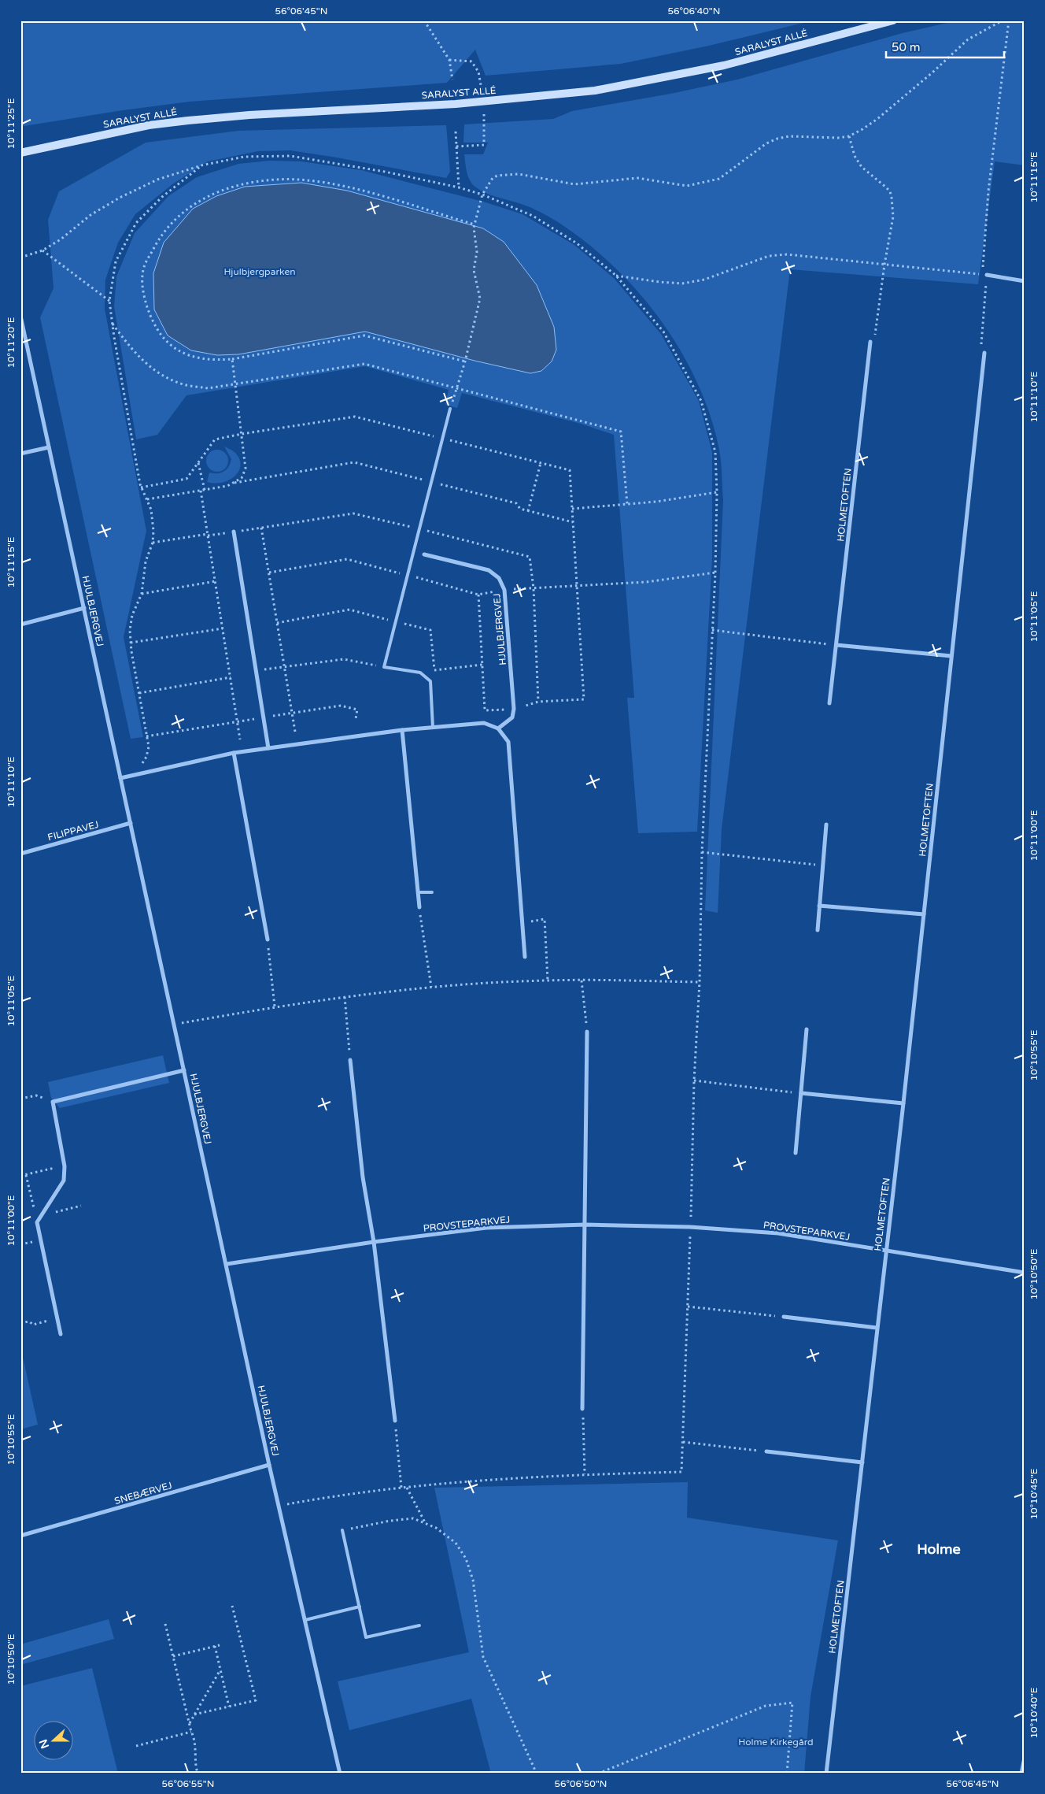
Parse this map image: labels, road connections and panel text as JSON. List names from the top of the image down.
{
  "streets": {
    "street": [
      "SARALYST ALLÉ",
      "HOLMETOFTEN",
      "HJULBJERGVEJ",
      "FILIPPAVEJ",
      "PROVSTEPARKVEJ",
      "SNEBÆRVEJ"
    ]
  },
  "crossings": [
    ["HOLMETOFTEN", "PROVSTEPARKVEJ"],
    ["HJULBJERGVEJ", "FILIPPAVEJ"],
    ["HJULBJERGVEJ", "PROVSTEPARKVEJ"],
    ["HJULBJERGVEJ", "SNEBÆRVEJ"]
  ],
  "districts": ["Holme"],
  "parks": ["Hjulbjergparken", "Holme Kirkegård"],
  "scale_bar": "50 m",
  "north": "left",
  "coordinates": [
    "56°06'45\"N",
    "56°06'40\"N",
    "10°11'25\"E",
    "10°11'15\"E",
    "10°11'20\"E",
    "10°11'10\"E",
    "10°11'05\"E",
    "10°11'00\"E",
    "10°10'55\"E",
    "10°10'50\"E",
    "10°10'45\"E",
    "10°10'40\"E",
    "56°06'55\"N",
    "56°06'50\"N"
  ]
}
